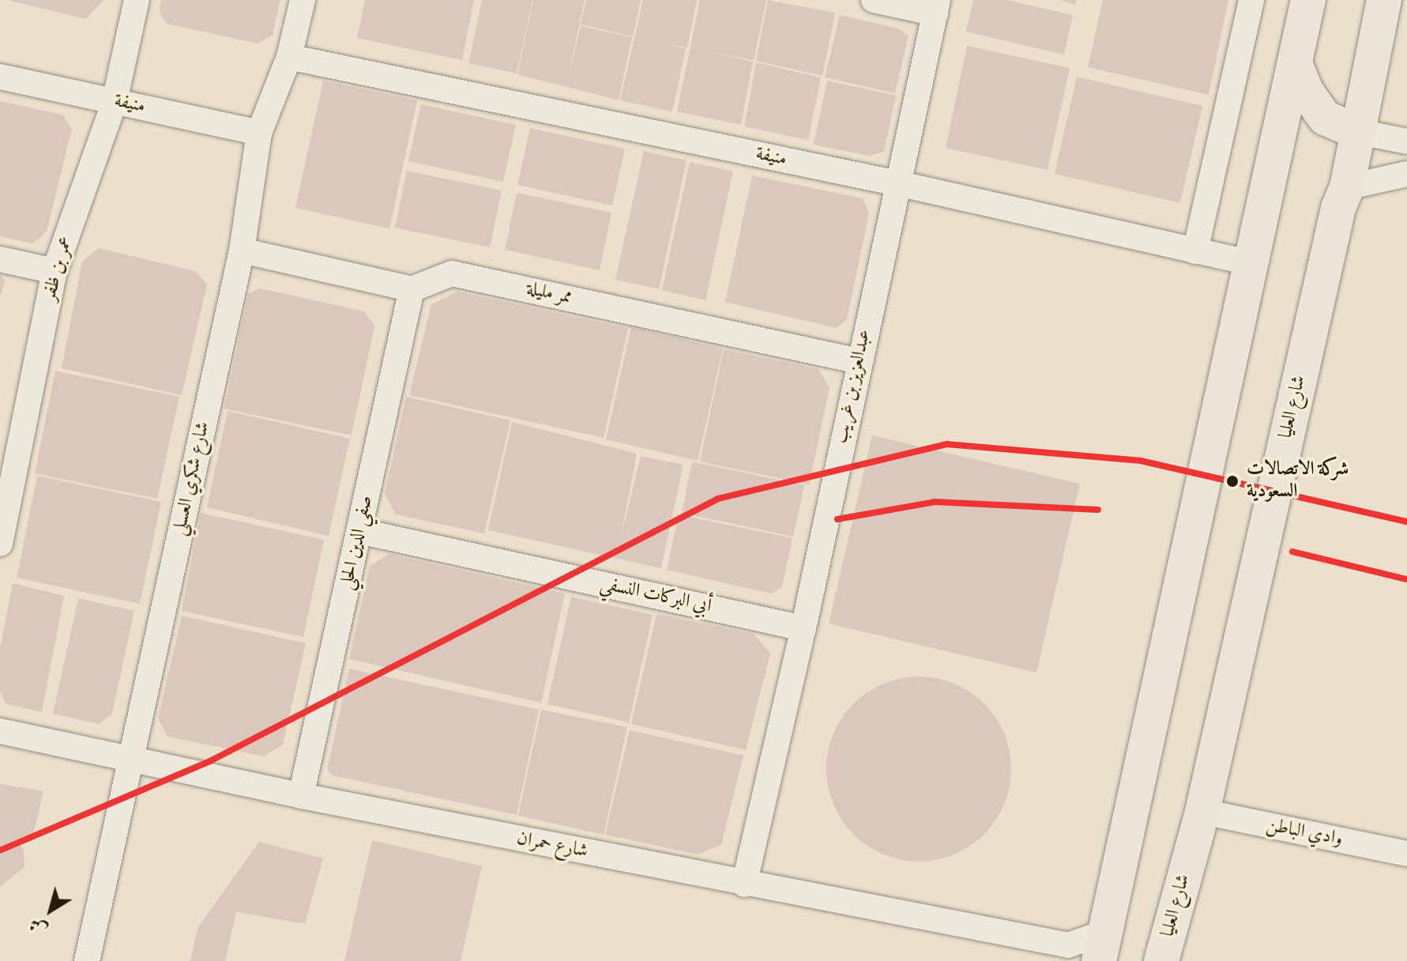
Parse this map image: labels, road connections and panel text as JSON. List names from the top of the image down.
{
  "streets": {
    "main road": ["شارع العليا"],
    "street": [
      "منيفة",
      "عمر بن ظفر",
      "ممر مليلة",
      "عبدالعزيز بن غريب",
      "شارع شكري العسلي",
      "صفي الدين الحلي",
      "أبي البركات النسفي",
      "وادي الباطن",
      "شارع حمران"
    ]
  },
  "crossings": [
    ["منيفة", "عمر بن ظفر"],
    ["منيفة", "عبدالعزيز بن غريب"],
    ["منيفة", "شارع شكري العسلي"],
    ["ممر مليلة", "عبدالعزيز بن غريب"],
    ["ممر مليلة", "صفي الدين الحلي"],
    ["عبدالعزيز بن غريب", "أبي البركات النسفي"],
    ["عبدالعزيز بن غريب", "شارع حمران"],
    ["شارع العليا", "وادي الباطن"],
    ["شارع شكري العسلي", "شارع حمران"],
    ["صفي الدين الحلي", "أبي البركات النسفي"],
    ["صفي الدين الحلي", "شارع حمران"]
  ],
  "places": ["شركة الاتصالات السعودية"],
  "north": "bottom left"
}
